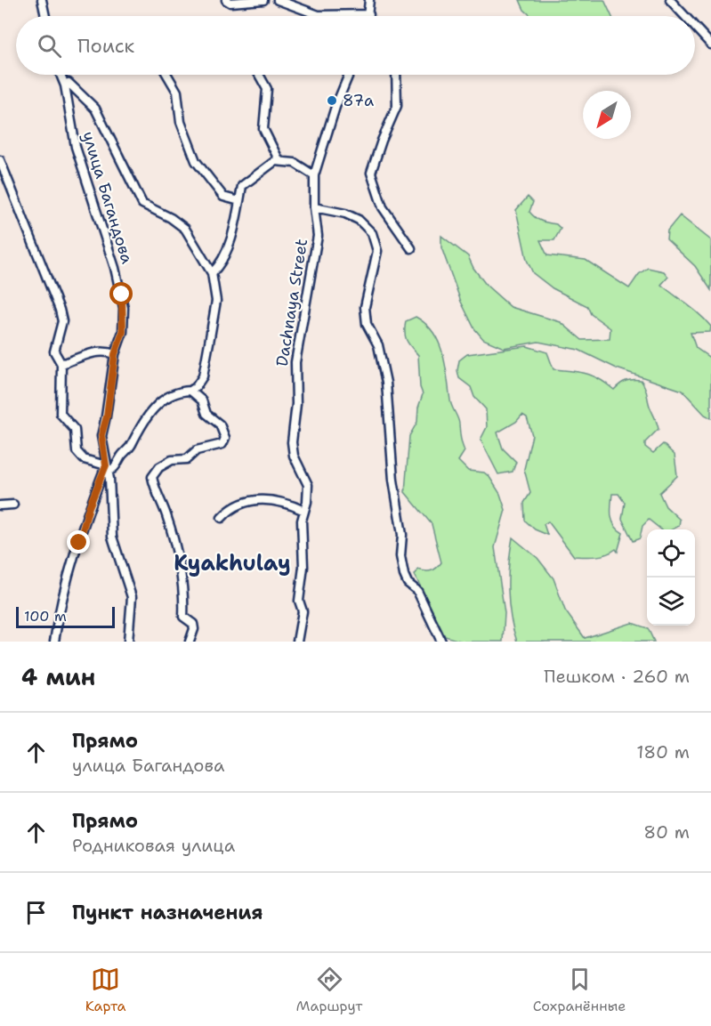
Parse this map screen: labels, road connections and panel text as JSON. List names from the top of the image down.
{
  "streets": {
    "street": ["улица Багандова", "Dachnaya Street"]
  },
  "districts": ["Kyakhulay"],
  "places": ["87а"],
  "scale_bar": "100 m",
  "north": "bottom left",
  "page": {
    "search": "Поиск",
    "scale": "100 m",
    "heading": ["4 мин", "Пешком · 260 m"],
    "list": [
      ["Прямо", "улица Багандова", "180 m"],
      ["Прямо", "Родниковая улица", "80 m"],
      "Пункт назначения"
    ],
    "nav": ["Карта", "Маршрут", "Сохранённые"]
  }
}
